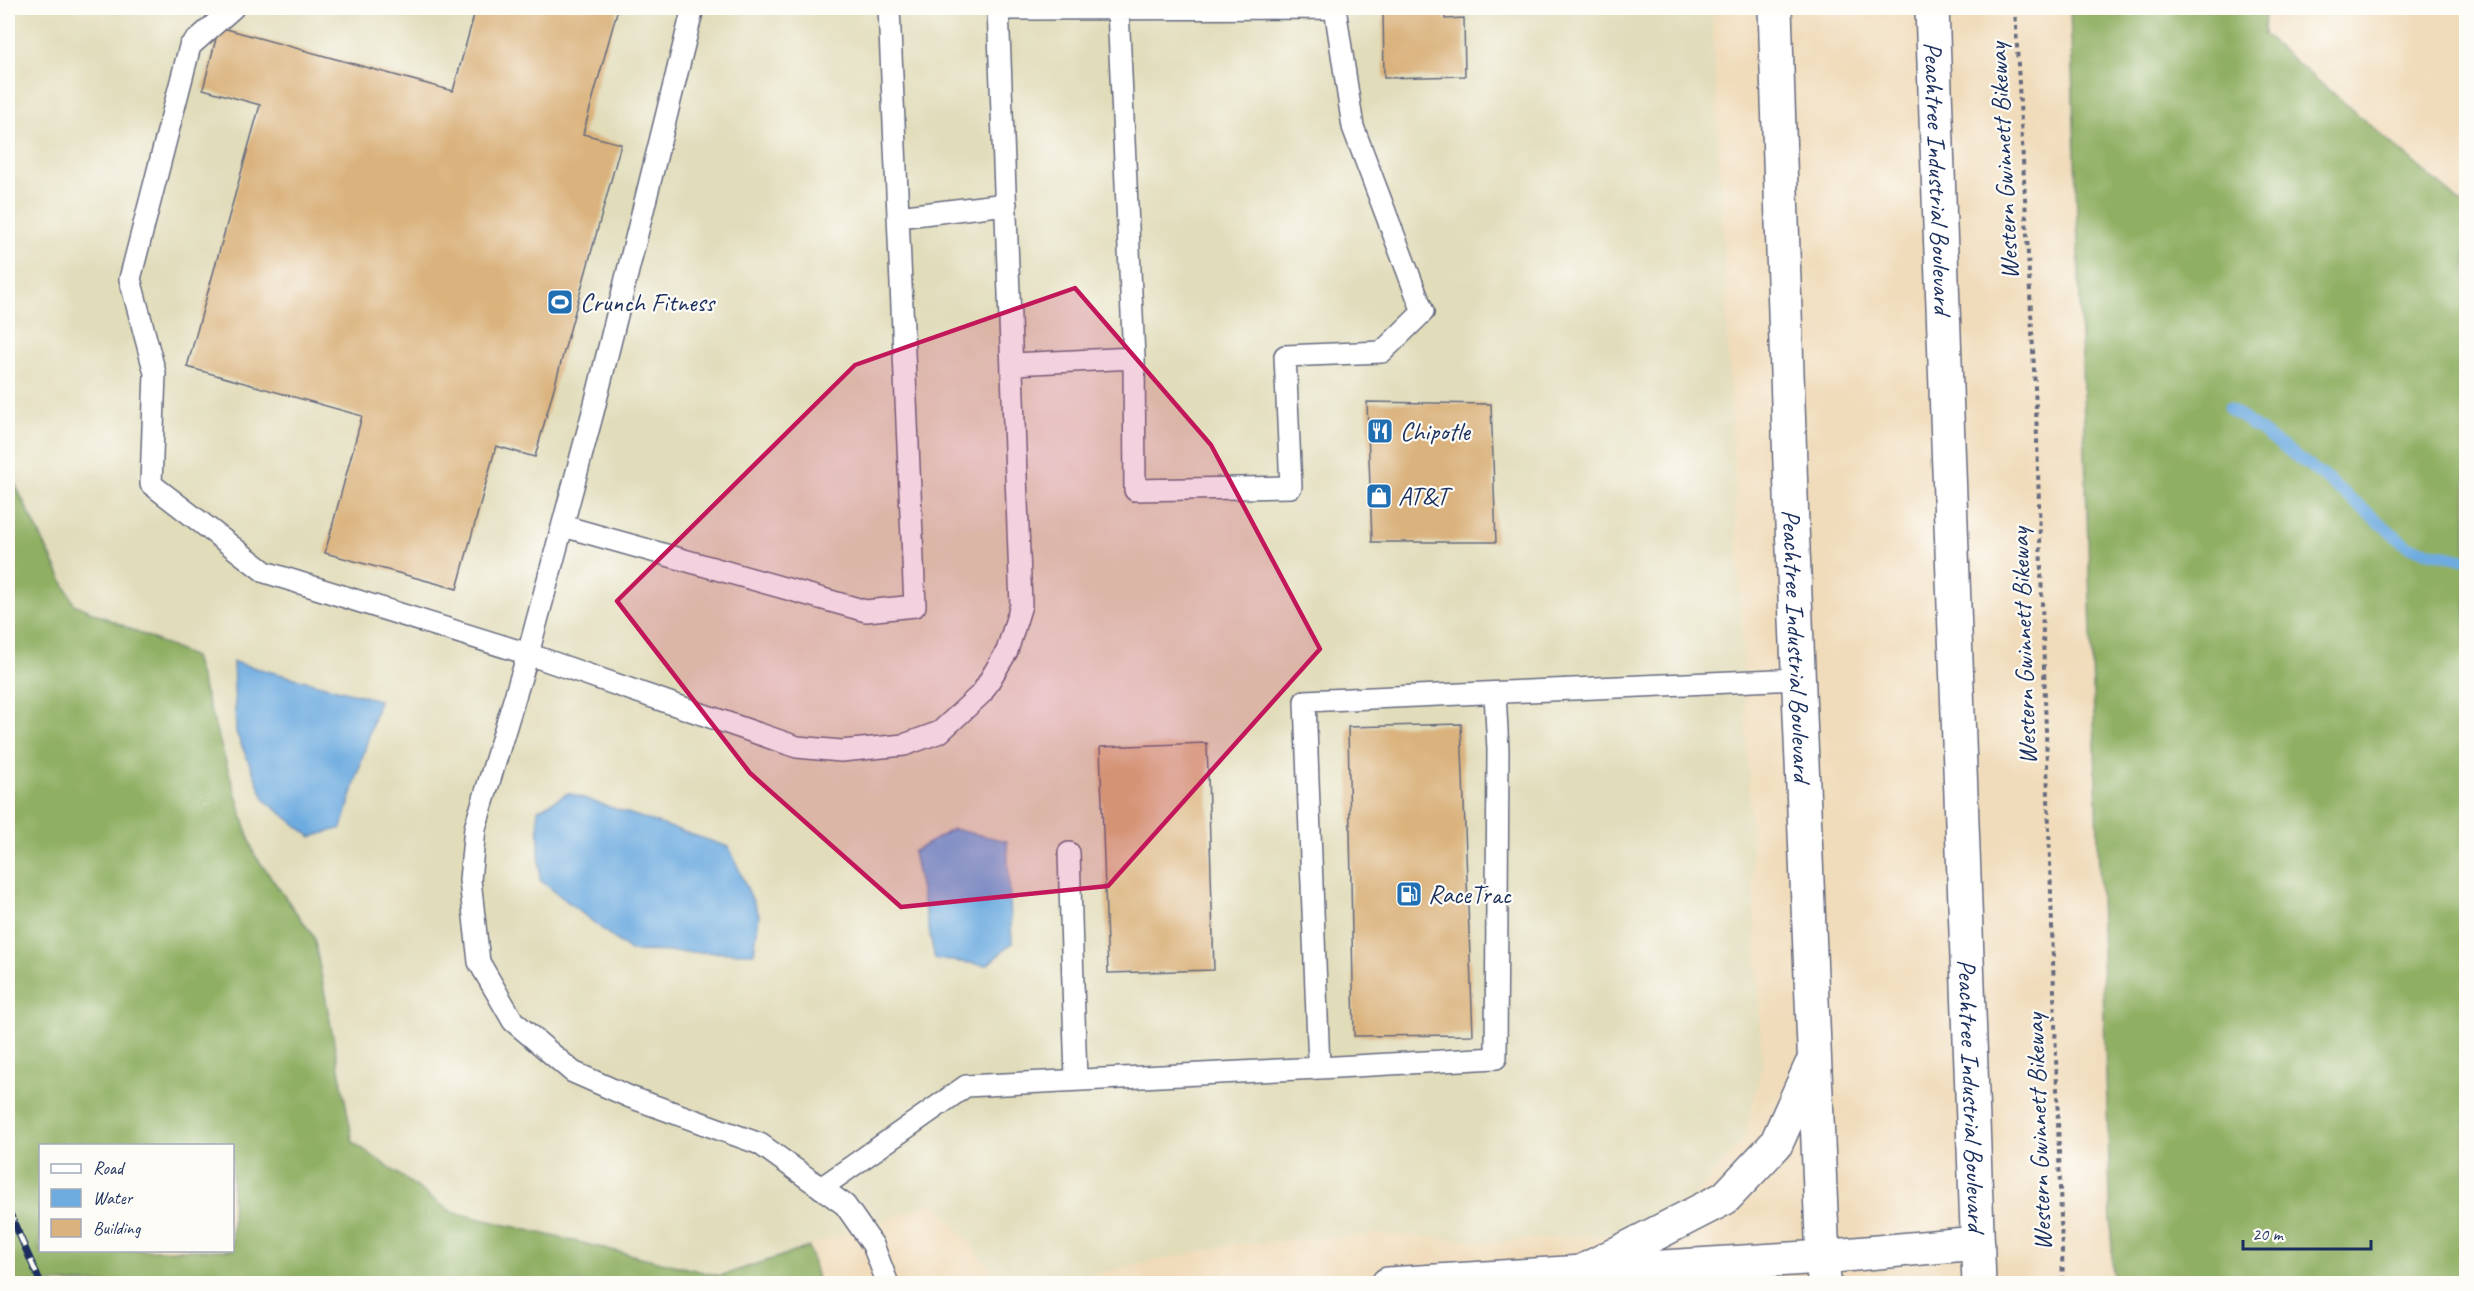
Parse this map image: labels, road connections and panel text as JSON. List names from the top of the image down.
{
  "streets": {
    "main road": ["Peachtree Industrial Boulevard"],
    "path": ["Western Gwinnett Bikeway"]
  },
  "places": {
    "sports": ["Crunch Fitness"],
    "restaurant": ["Chipotle"],
    "shop": ["AT&T"],
    "fuel station": ["RaceTrac"]
  },
  "legend": ["Road", "Water", "Building"],
  "scale_bar": "20 m"
}
